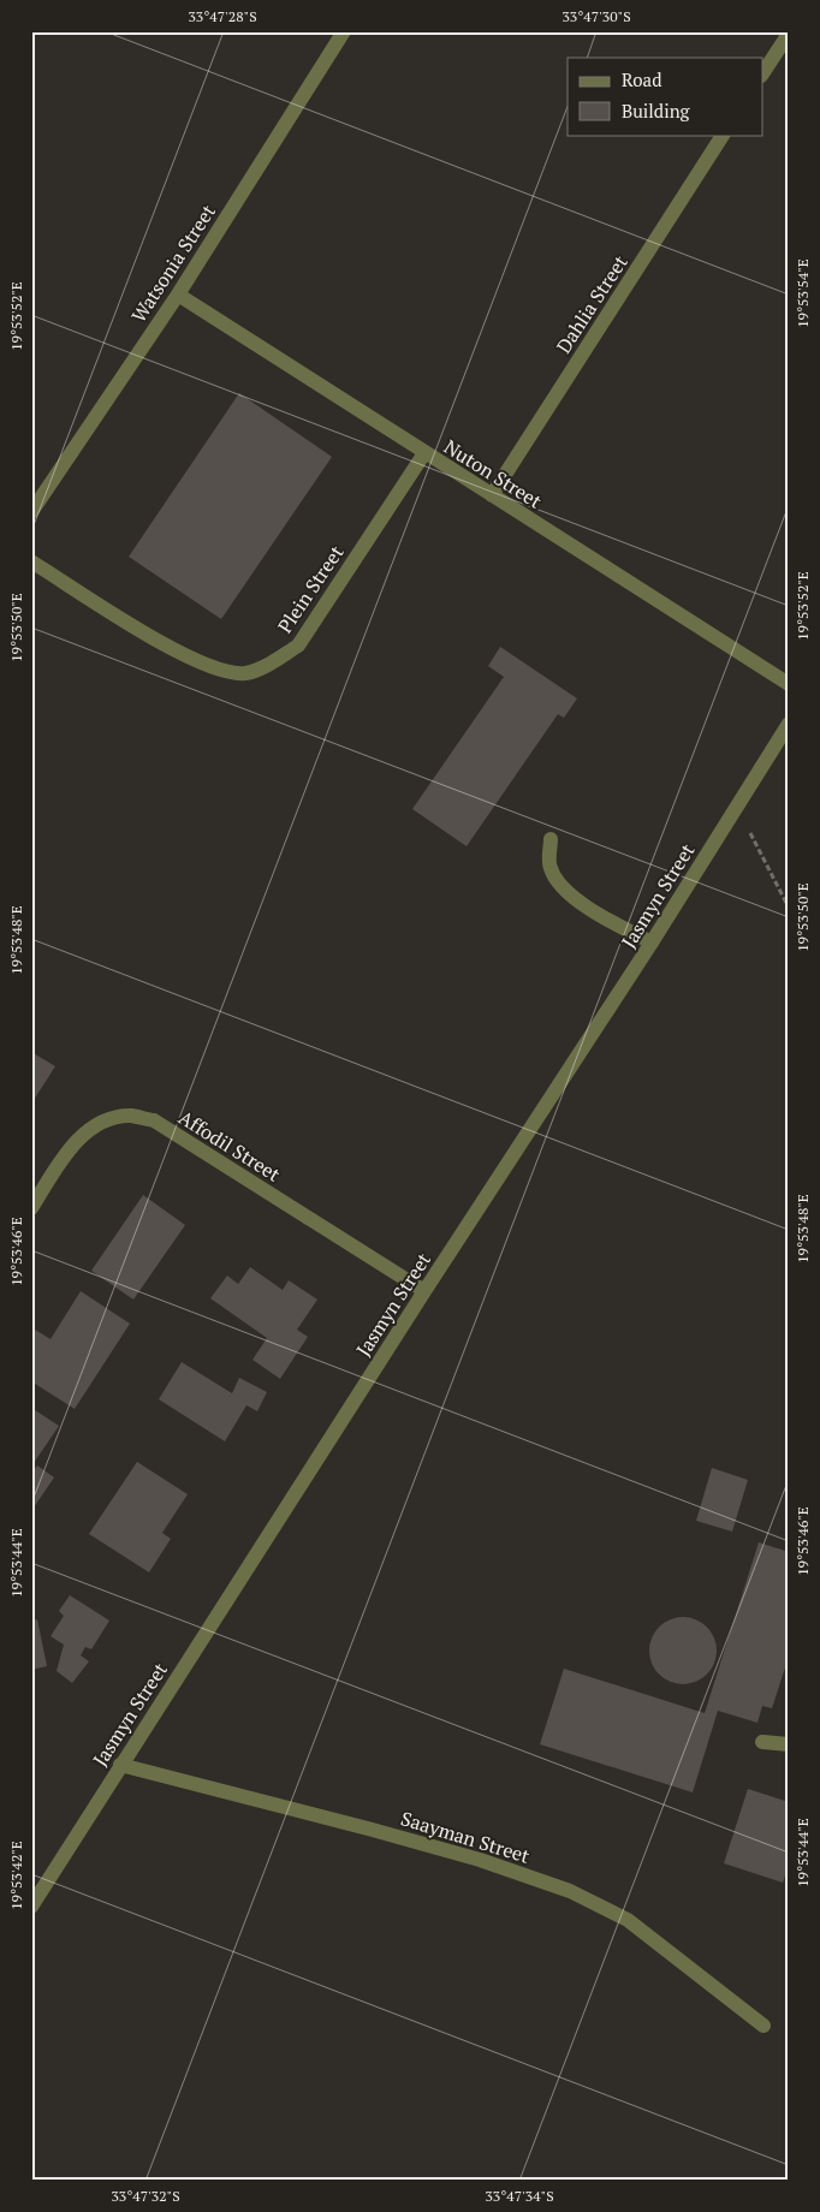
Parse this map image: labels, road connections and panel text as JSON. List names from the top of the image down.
{
  "streets": {
    "street": [
      "Watsonia Street",
      "Dahlia Street",
      "Nuton Street",
      "Plein Street",
      "Jasmyn Street",
      "Affodil Street",
      "Saayman Street"
    ]
  },
  "crossings": [
    ["Watsonia Street", "Nuton Street"],
    ["Dahlia Street", "Nuton Street"],
    ["Nuton Street", "Plein Street"],
    ["Jasmyn Street", "Affodil Street"],
    ["Jasmyn Street", "Saayman Street"]
  ],
  "legend": ["Road", "Building"],
  "coordinates": [
    "33°47'28\"S",
    "33°47'30\"S",
    "19°53'54\"E",
    "19°53'52\"E",
    "19°53'50\"E",
    "19°53'48\"E",
    "19°53'46\"E",
    "19°53'44\"E",
    "19°53'42\"E",
    "33°47'32\"S",
    "33°47'34\"S"
  ]
}
